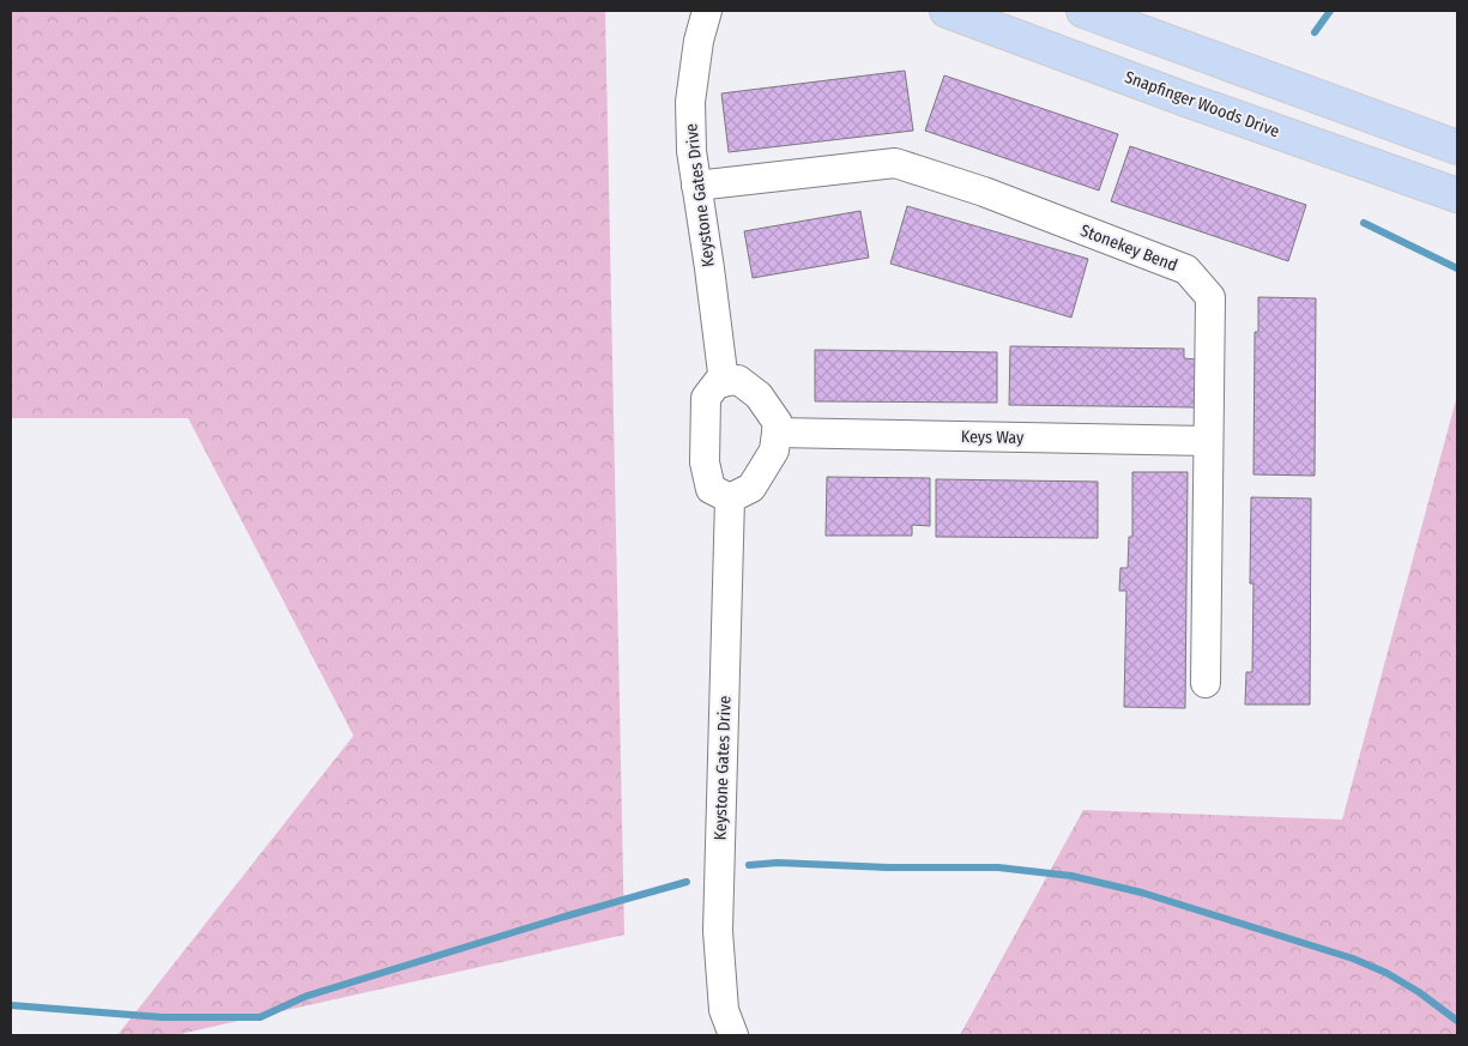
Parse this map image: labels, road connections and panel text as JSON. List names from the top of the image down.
{
  "streets": {
    "main road": ["Snapfinger Woods Drive"],
    "street": ["Keystone Gates Drive", "Stonekey Bend", "Keys Way"]
  },
  "crossings": [
    ["Keystone Gates Drive", "Stonekey Bend"],
    ["Stonekey Bend", "Keys Way"]
  ]
}
